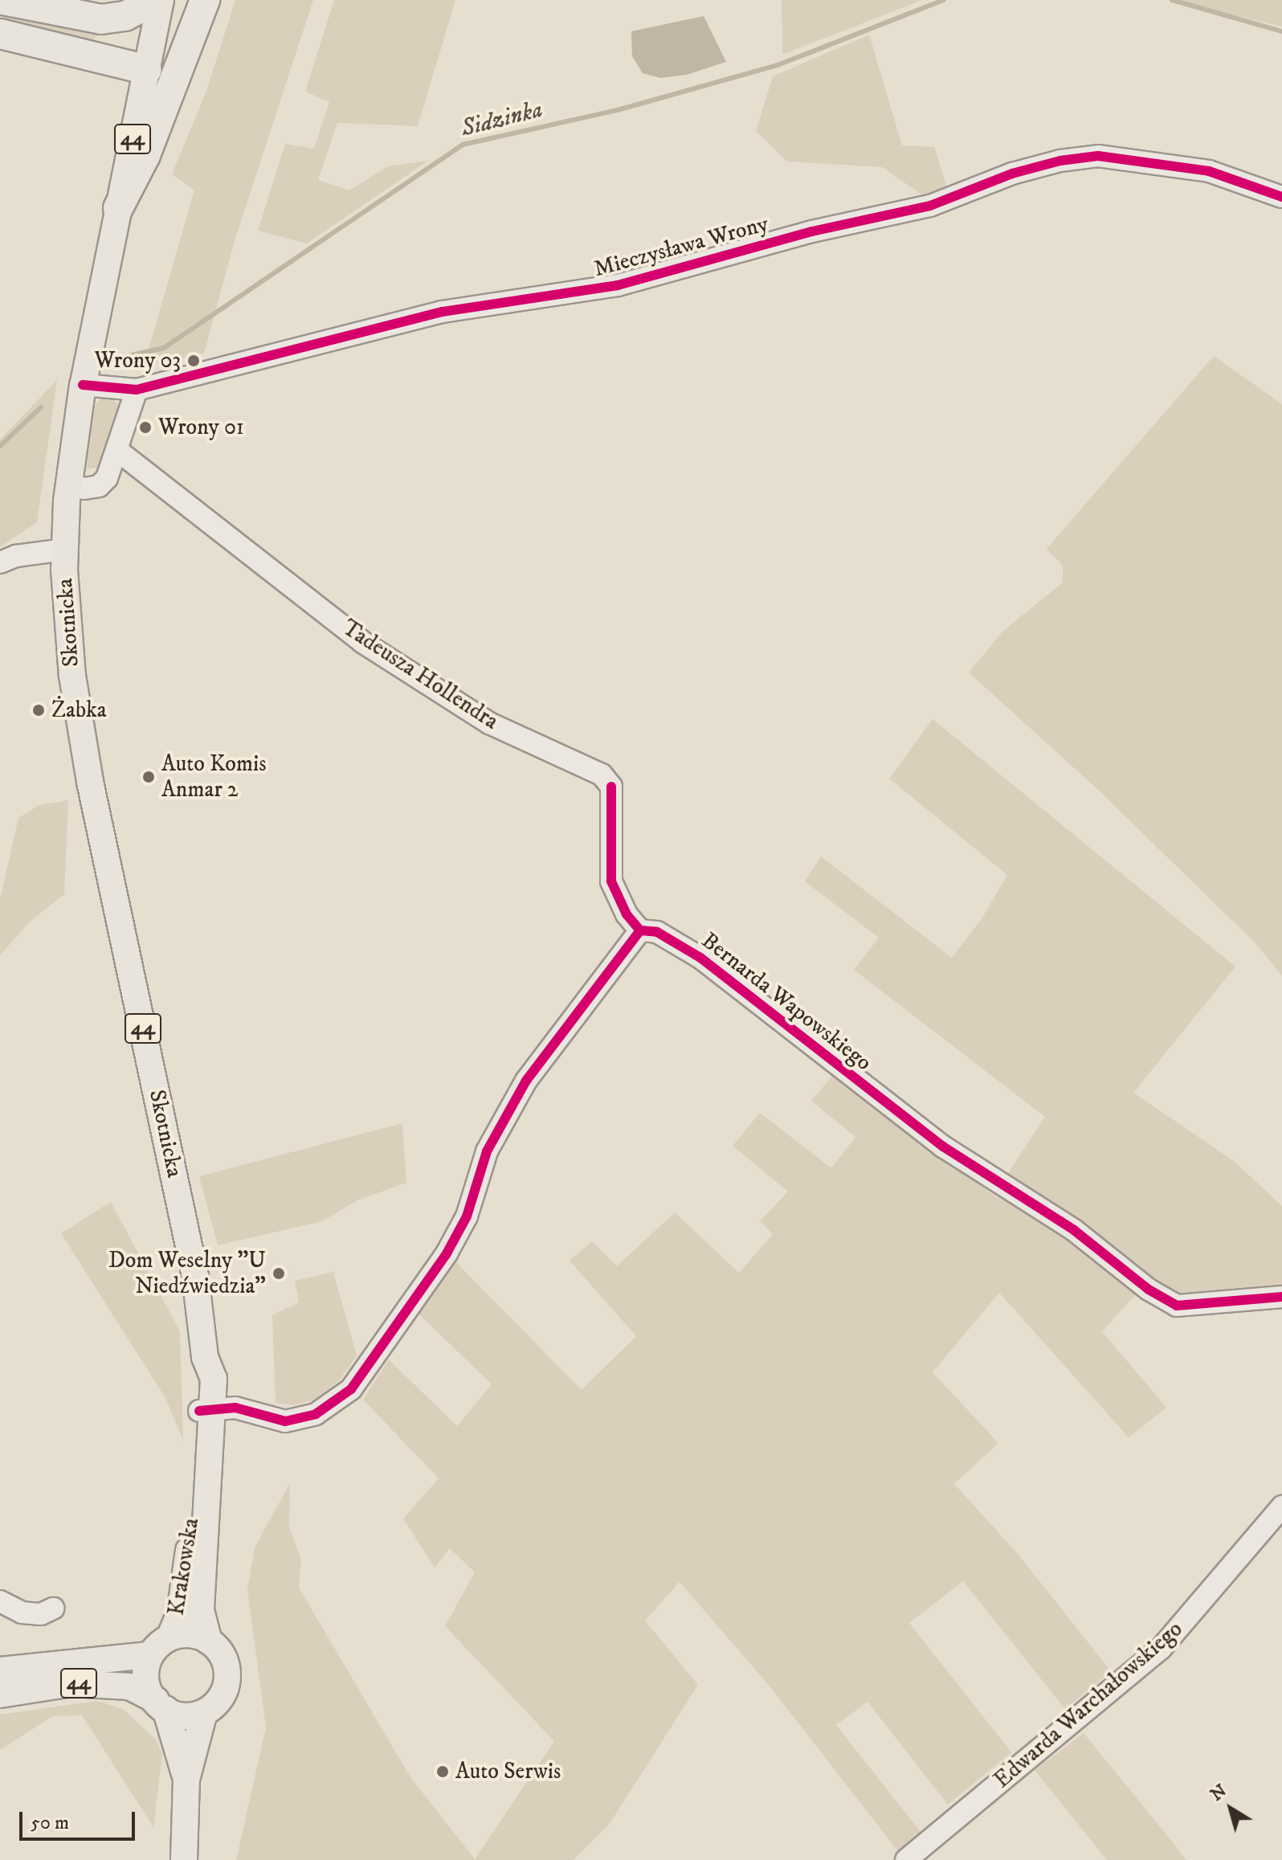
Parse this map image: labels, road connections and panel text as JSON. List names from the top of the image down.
{
  "streets": {
    "main road": ["44", "Skotnicka", "Krakowska"],
    "street": [
      "Mieczysława Wrony",
      "Tadeusza Hollendra",
      "Bernarda Wapowskiego",
      "Edwarda Warchałowskiego"
    ]
  },
  "crossings": [
    ["44", "Krakowska"],
    ["Mieczysława Wrony", "Skotnicka"],
    ["Skotnicka", "Krakowska"],
    ["Tadeusza Hollendra", "Bernarda Wapowskiego"]
  ],
  "water": ["Sidzinka"],
  "places": [
    "Wrony 03",
    "Wrony 01",
    "Żabka",
    "Auto Komis Anmar 2",
    "Dom Weselny \"U Niedźwiedzia\"",
    "Auto Serwis"
  ],
  "scale_bar": "50 m",
  "north": "top left"
}
